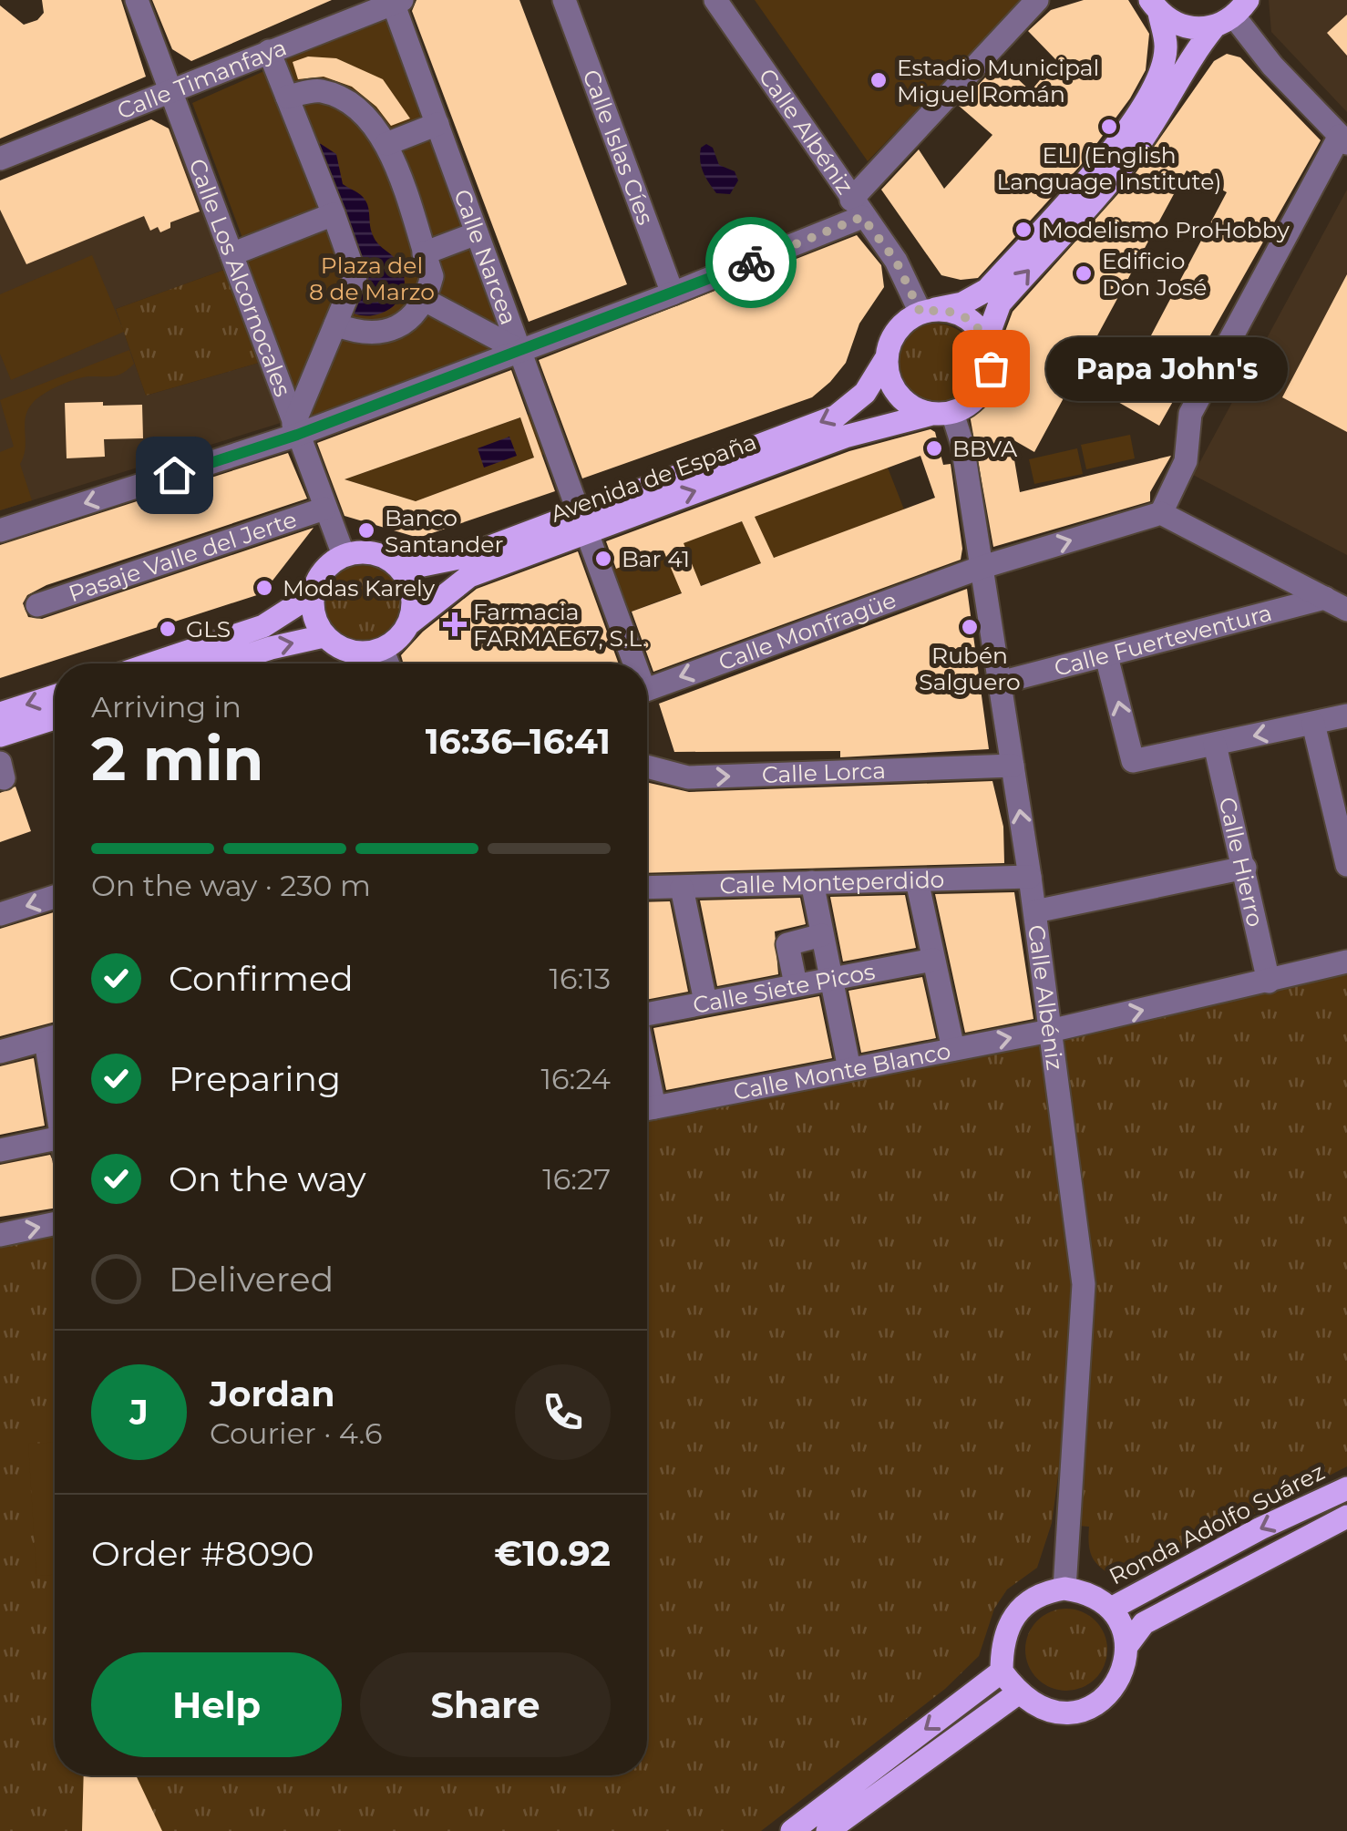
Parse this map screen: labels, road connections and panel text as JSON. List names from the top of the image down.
{
  "streets": {
    "main road": ["Avenida de España", "Ronda Adolfo Suárez"],
    "street": [
      "Calle Timanfaya",
      "Calle Albéniz",
      "Calle Islas Cíes",
      "Calle Narcea",
      "Calle Los Alcornocales",
      "Pasaje Valle del Jerte",
      "Calle Monfragüe",
      "Calle Fuerteventura",
      "Calle Lorca",
      "Calle Hierro",
      "Calle Monteperdido",
      "Calle Siete Picos",
      "Calle Monte Blanco"
    ]
  },
  "crossings": [
    ["Calle Timanfaya", "Calle Narcea"],
    ["Calle Timanfaya", "Calle Los Alcornocales"],
    ["Calle Albéniz", "Avenida de España"],
    ["Calle Albéniz", "Calle Monfragüe"],
    ["Calle Albéniz", "Calle Fuerteventura"],
    ["Calle Albéniz", "Calle Lorca"],
    ["Calle Albéniz", "Calle Monteperdido"],
    ["Calle Albéniz", "Calle Monte Blanco"],
    ["Calle Albéniz", "Ronda Adolfo Suárez"],
    ["Calle Narcea", "Avenida de España"],
    ["Calle Los Alcornocales", "Avenida de España"],
    ["Calle Los Alcornocales", "Pasaje Valle del Jerte"],
    ["Calle Hierro", "Calle Monte Blanco"]
  ],
  "one_way": ["Calle Lorca"],
  "parks": ["Plaza del 8 de Marzo"],
  "places": {
    "other": [
      "Estadio Municipal Miguel Román",
      "ELI (English Language Institute)",
      "Modelismo ProHobby",
      "Edificio Don José",
      "Papa John's",
      "BBVA",
      "Banco Santander",
      "Bar 41",
      "Modas Karely",
      "Rubén Salguero",
      "GLS"
    ],
    "health": ["Farmacia FARMAE67, S.L."]
  },
  "page": {
    "bubble": "Papa John's",
    "heading": ["2 min", "Arriving in", "16:36–16:41"],
    "panel": [
      "Jordan",
      "Courier · 4.6",
      "Order #8090",
      "€10.92"
    ],
    "bar": "On the way · 230 m",
    "list": [
      ["Confirmed", "16:13"],
      ["Preparing", "16:24"],
      ["On the way", "16:27"],
      "Delivered"
    ],
    "round": "J",
    "buttons": ["Help", "Share"]
  }
}
